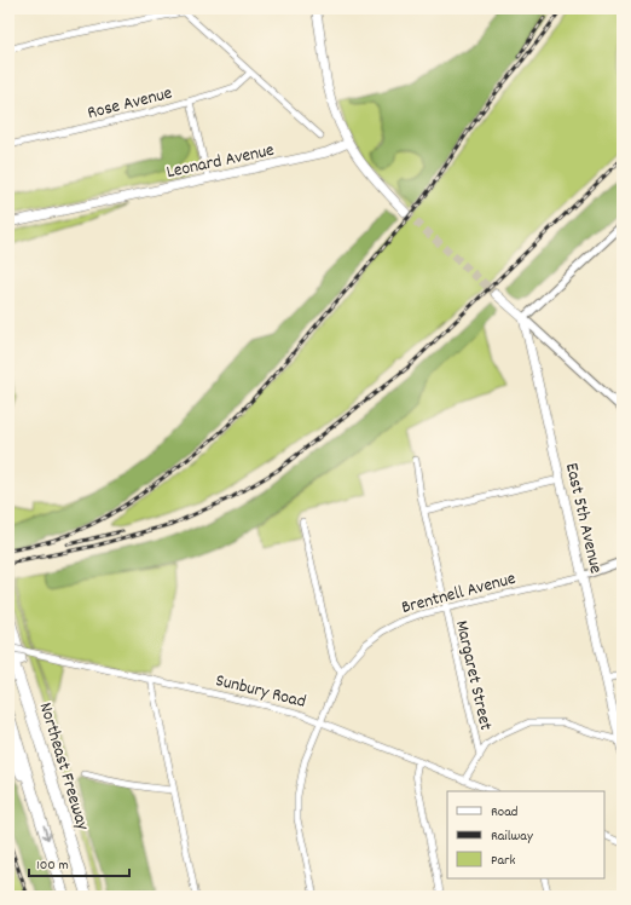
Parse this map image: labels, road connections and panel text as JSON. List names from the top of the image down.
{
  "streets": {
    "highway": ["Northeast Freeway"],
    "main road": ["Leonard Avenue", "East 5th Avenue"],
    "street": [
      "Rose Avenue",
      "Brentnell Avenue",
      "Margaret Street",
      "Sunbury Road"
    ]
  },
  "crossings": [
    ["East 5th Avenue", "Brentnell Avenue"],
    ["Brentnell Avenue", "Margaret Street"],
    ["Brentnell Avenue", "Sunbury Road"],
    ["Margaret Street", "Sunbury Road"],
    ["Sunbury Road", "Northeast Freeway"]
  ],
  "legend": ["Road", "Railway", "Park"],
  "scale_bar": "100 m"
}
